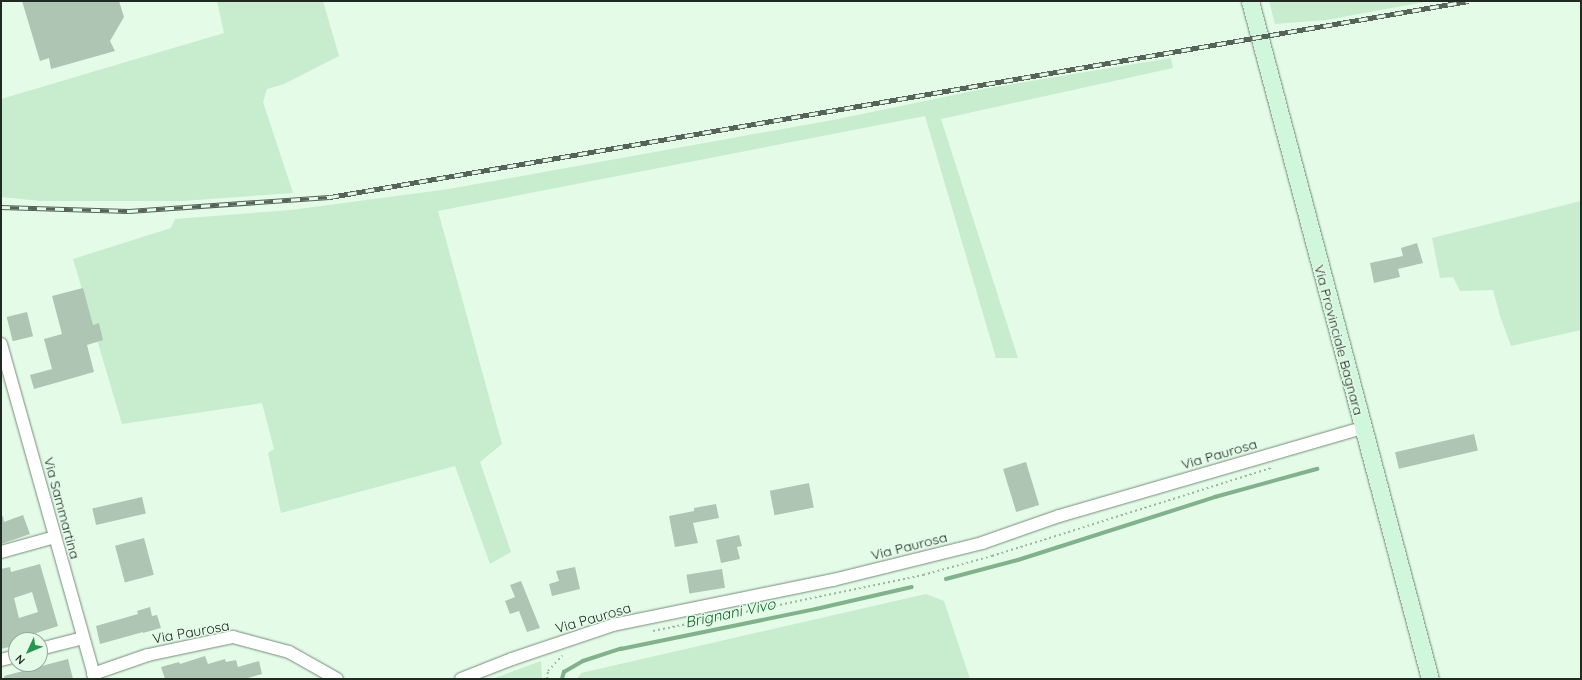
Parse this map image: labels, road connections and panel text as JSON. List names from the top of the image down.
{
  "streets": {
    "main road": ["Via Provinciale Bagnara"],
    "street": ["Via Paurosa", "Via Sammartina"]
  },
  "crossings": [
    ["Via Provinciale Bagnara", "Via Paurosa"],
    ["Via Paurosa", "Via Sammartina"]
  ],
  "water": ["Brignani Vivo"],
  "north": "bottom left"
}
